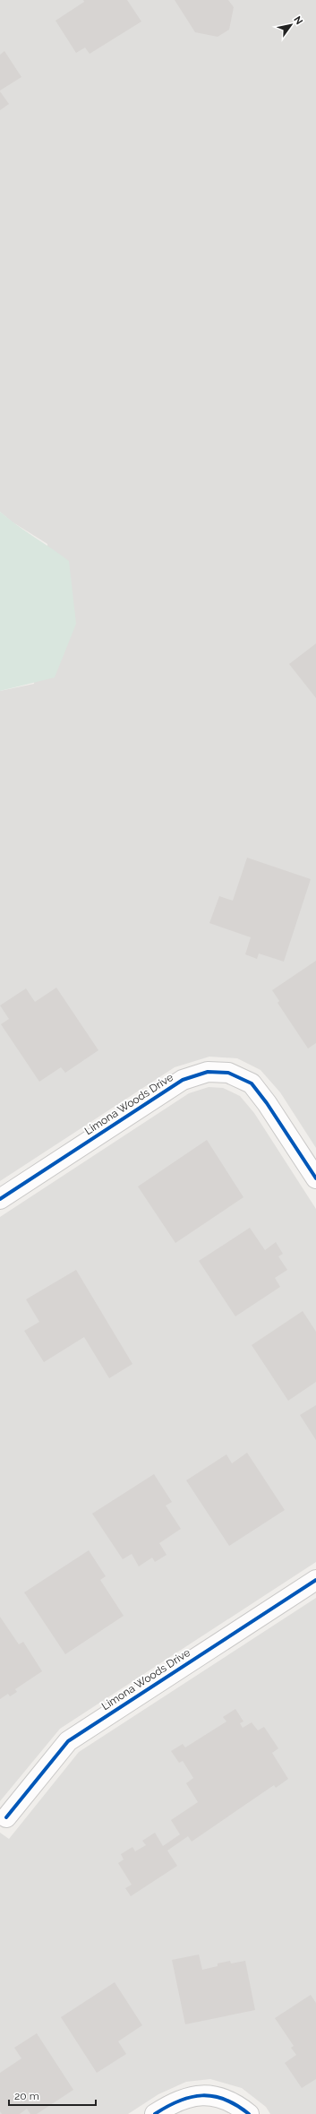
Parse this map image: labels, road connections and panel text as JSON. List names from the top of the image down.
{
  "streets": {
    "street": ["Limona Woods Drive"]
  },
  "scale_bar": "20 m",
  "north": "top right"
}
